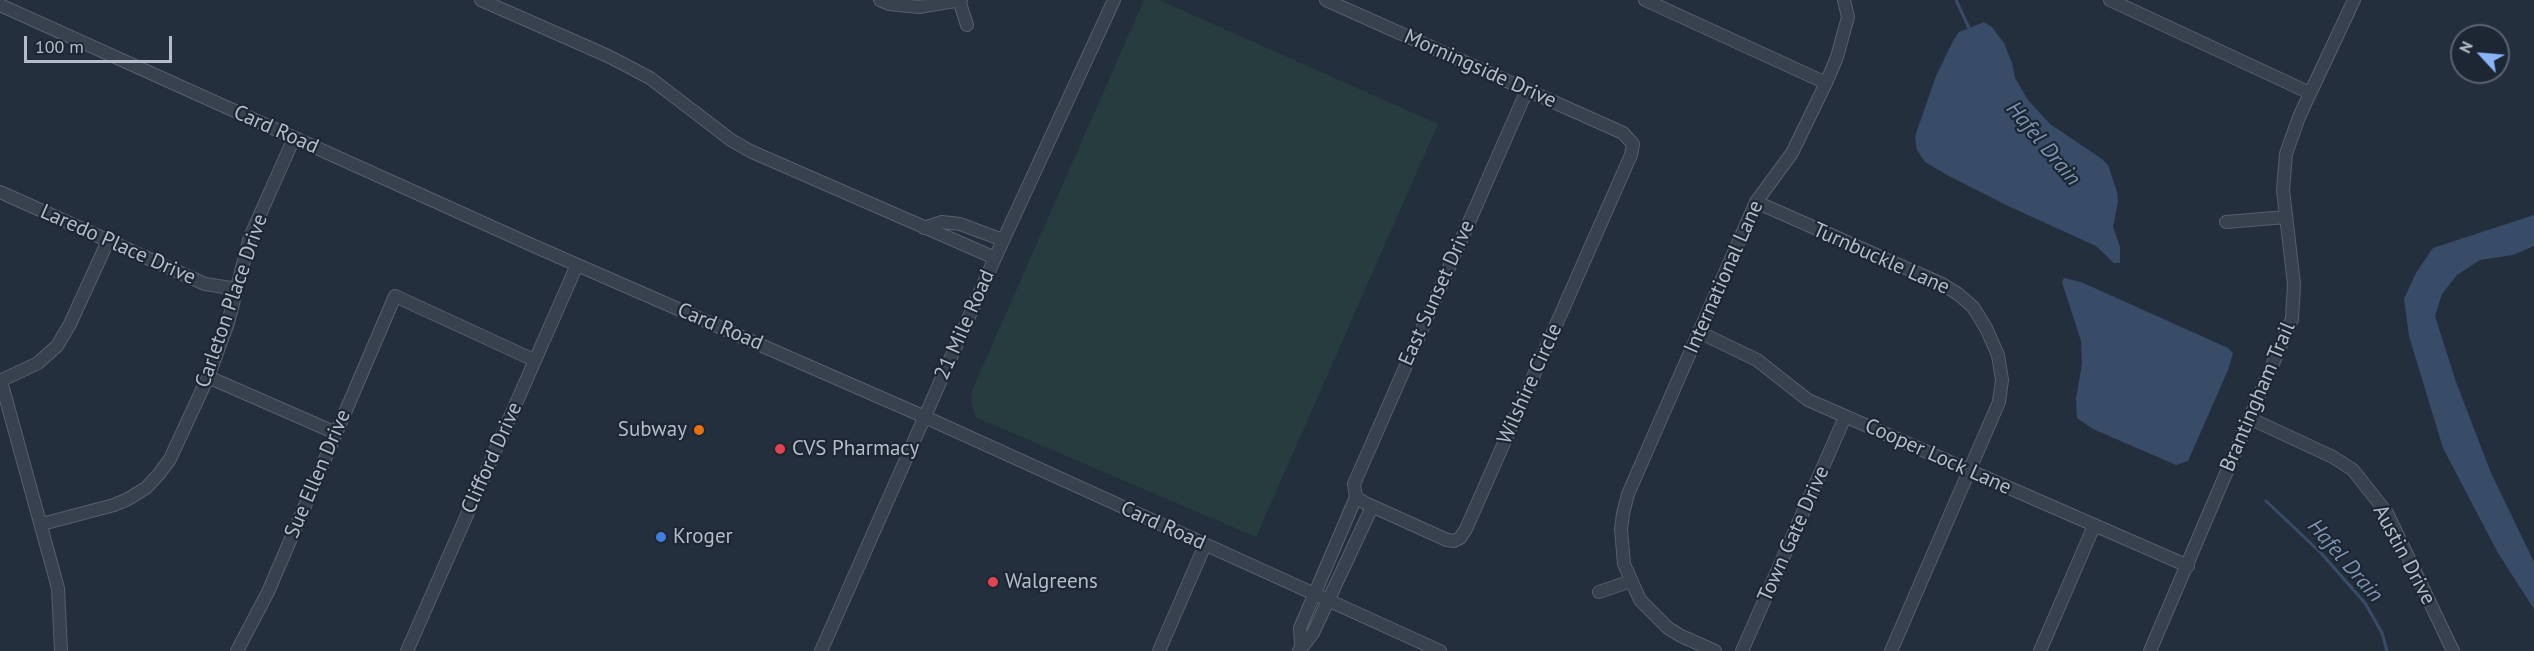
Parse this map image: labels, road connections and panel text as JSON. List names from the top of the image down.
{
  "streets": {
    "street": [
      "Morningside Drive",
      "Card Road",
      "Laredo Place Drive",
      "Turnbuckle Lane",
      "International Lane",
      "East Sunset Drive",
      "Carleton Place Drive",
      "21 Mile Road",
      "Wilshire Circle",
      "Brantingham Trail",
      "Cooper Lock Lane",
      "Clifford Drive",
      "Sue Ellen Drive",
      "Town Gate Drive",
      "Austin Drive"
    ]
  },
  "crossings": [
    ["Morningside Drive", "East Sunset Drive"],
    ["Morningside Drive", "Wilshire Circle"],
    ["Card Road", "East Sunset Drive"],
    ["Card Road", "Carleton Place Drive"],
    ["Card Road", "21 Mile Road"],
    ["Card Road", "Clifford Drive"],
    ["Laredo Place Drive", "Carleton Place Drive"],
    ["Turnbuckle Lane", "International Lane"],
    ["Turnbuckle Lane", "Cooper Lock Lane"],
    ["International Lane", "Cooper Lock Lane"],
    ["Brantingham Trail", "Cooper Lock Lane"],
    ["Brantingham Trail", "Austin Drive"],
    ["Cooper Lock Lane", "Town Gate Drive"],
    ["Clifford Drive", "Sue Ellen Drive"]
  ],
  "water": ["Hafel Drain"],
  "places": [
    "Subway",
    "CVS Pharmacy",
    "Kroger",
    "Walgreens"
  ],
  "scale_bar": "100 m",
  "north": "top left"
}
